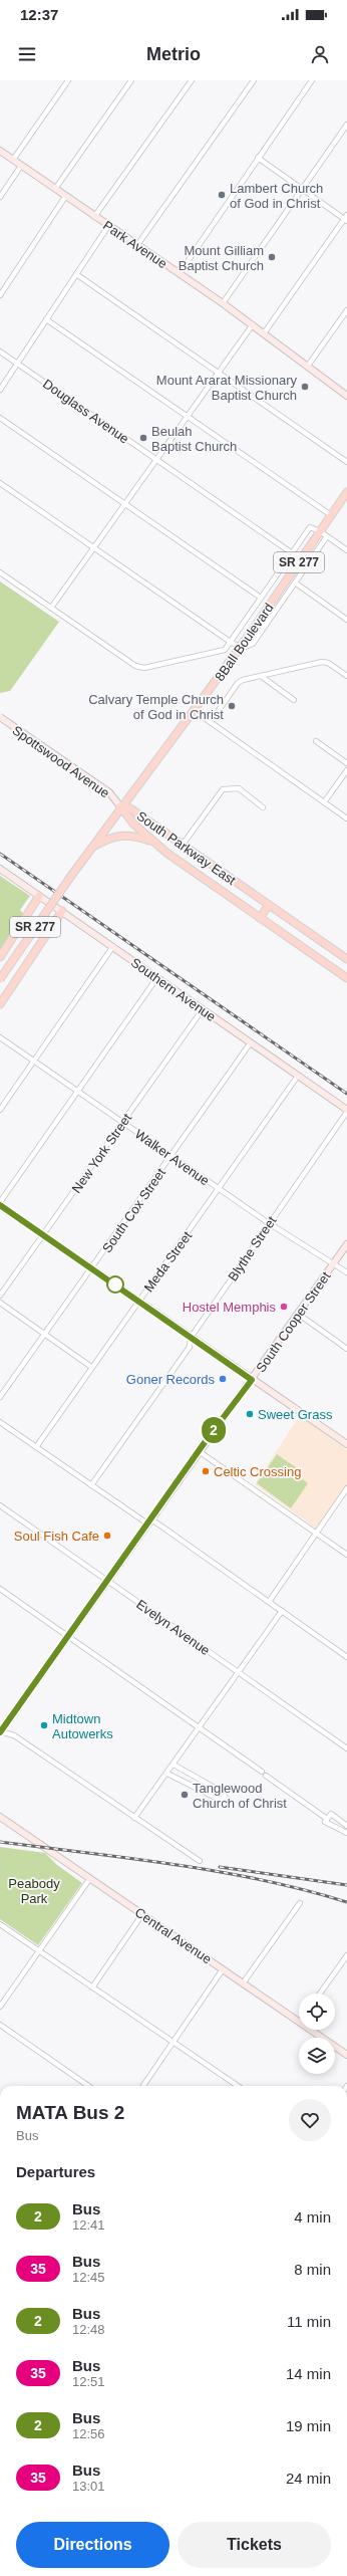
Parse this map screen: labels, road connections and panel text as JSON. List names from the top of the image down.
{
  "streets": {
    "main road": [
      "Park Avenue",
      "SR 277",
      "8Ball Boulevard",
      "Spottswood Avenue",
      "South Parkway East",
      "Southern Avenue",
      "South Cooper Street",
      "Central Avenue"
    ],
    "street": [
      "Douglass Avenue",
      "New York Street",
      "Walker Avenue",
      "South Cox Street",
      "Blythe Street",
      "Meda Street",
      "Evelyn Avenue"
    ]
  },
  "crossings": [
    ["SR 277", "8Ball Boulevard"],
    ["SR 277", "Spottswood Avenue"],
    ["SR 277", "South Parkway East"],
    ["8Ball Boulevard", "Spottswood Avenue"],
    ["8Ball Boulevard", "South Parkway East"],
    ["Spottswood Avenue", "South Parkway East"],
    ["Southern Avenue", "New York Street"],
    ["Southern Avenue", "South Cox Street"],
    ["Southern Avenue", "Blythe Street"],
    ["Southern Avenue", "Meda Street"],
    ["New York Street", "Walker Avenue"],
    ["Walker Avenue", "South Cox Street"],
    ["Walker Avenue", "Blythe Street"],
    ["Walker Avenue", "Meda Street"],
    ["Walker Avenue", "South Cooper Street"],
    ["South Cooper Street", "Evelyn Avenue"]
  ],
  "parks": ["Peabody Park"],
  "places": [
    "Lambert Church of God in Christ",
    "Mount Gilliam Baptist Church",
    "Mount Ararat Missionary Baptist Church",
    "Beulah Baptist Church",
    "Calvary Temple Church of God in Christ",
    "Hostel Memphis",
    "Goner Records",
    "Sweet Grass",
    "Celtic Crossing",
    "Soul Fish Cafe",
    "Midtown Autowerks",
    "Tanglewood Church of Christ"
  ],
  "lines": ["bus line 2"],
  "page": {
    "status": "12:37",
    "header": "Metrio",
    "on_map": "2",
    "heading": [
      ["MATA Bus 2", "Bus"],
      "Departures"
    ],
    "list": [
      {
        "mark": "2",
        "name": "Bus",
        "note": "12:41",
        "value": "4 min"
      },
      {
        "mark": "35",
        "name": "Bus",
        "note": "12:45",
        "value": "8 min"
      },
      {
        "mark": "2",
        "name": "Bus",
        "note": "12:48",
        "value": "11 min"
      },
      {
        "mark": "35",
        "name": "Bus",
        "note": "12:51",
        "value": "14 min"
      },
      {
        "mark": "2",
        "name": "Bus",
        "note": "12:56",
        "value": "19 min"
      },
      {
        "mark": "35",
        "name": "Bus",
        "note": "13:01",
        "value": "24 min"
      }
    ],
    "buttons": ["Directions", "Tickets"]
  }
}
